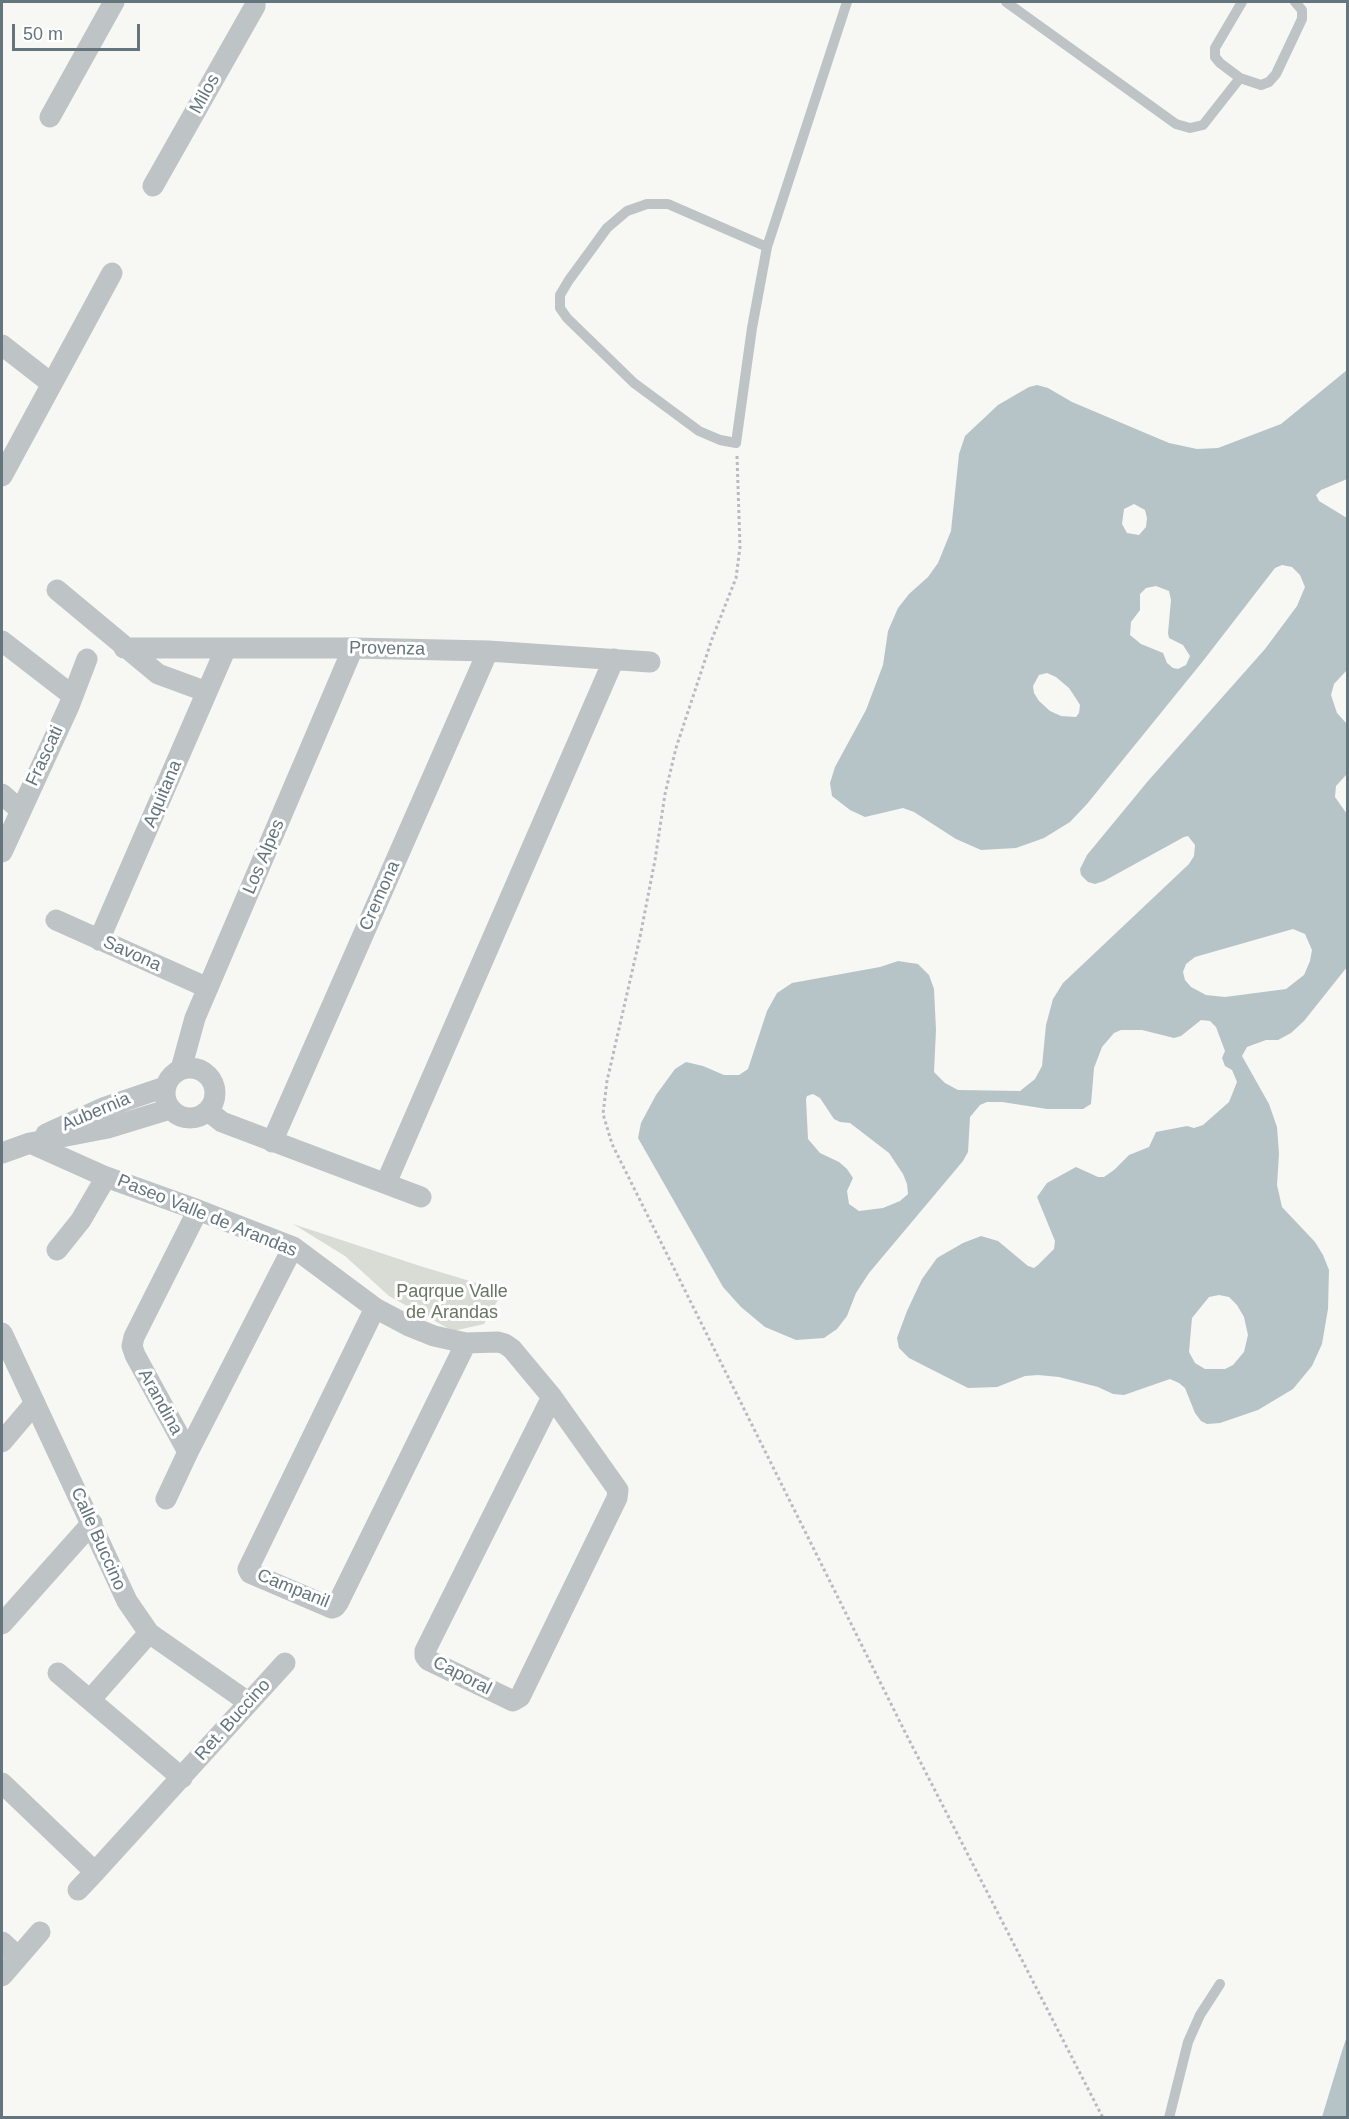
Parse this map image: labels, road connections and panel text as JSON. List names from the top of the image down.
{
  "streets": {
    "street": [
      "Milos",
      "Provenza",
      "Frascati",
      "Aquitana",
      "Los Alpes",
      "Cremona",
      "Savona",
      "Aubernia",
      "Paseo Valle de Arandas",
      "Arandina",
      "Calle Buccino",
      "Campanil",
      "Caporal",
      "Ret. Buccino"
    ]
  },
  "crossings": [
    ["Provenza", "Aquitana"],
    ["Provenza", "Los Alpes"],
    ["Provenza", "Cremona"],
    ["Aquitana", "Savona"],
    ["Los Alpes", "Savona"],
    ["Los Alpes", "Aubernia"],
    ["Aubernia", "Paseo Valle de Arandas"],
    ["Paseo Valle de Arandas", "Arandina"],
    ["Paseo Valle de Arandas", "Campanil"],
    ["Paseo Valle de Arandas", "Caporal"],
    ["Calle Buccino", "Ret. Buccino"]
  ],
  "parks": ["Paqrque Valle de Arandas"],
  "scale_bar": "50 m"
}
